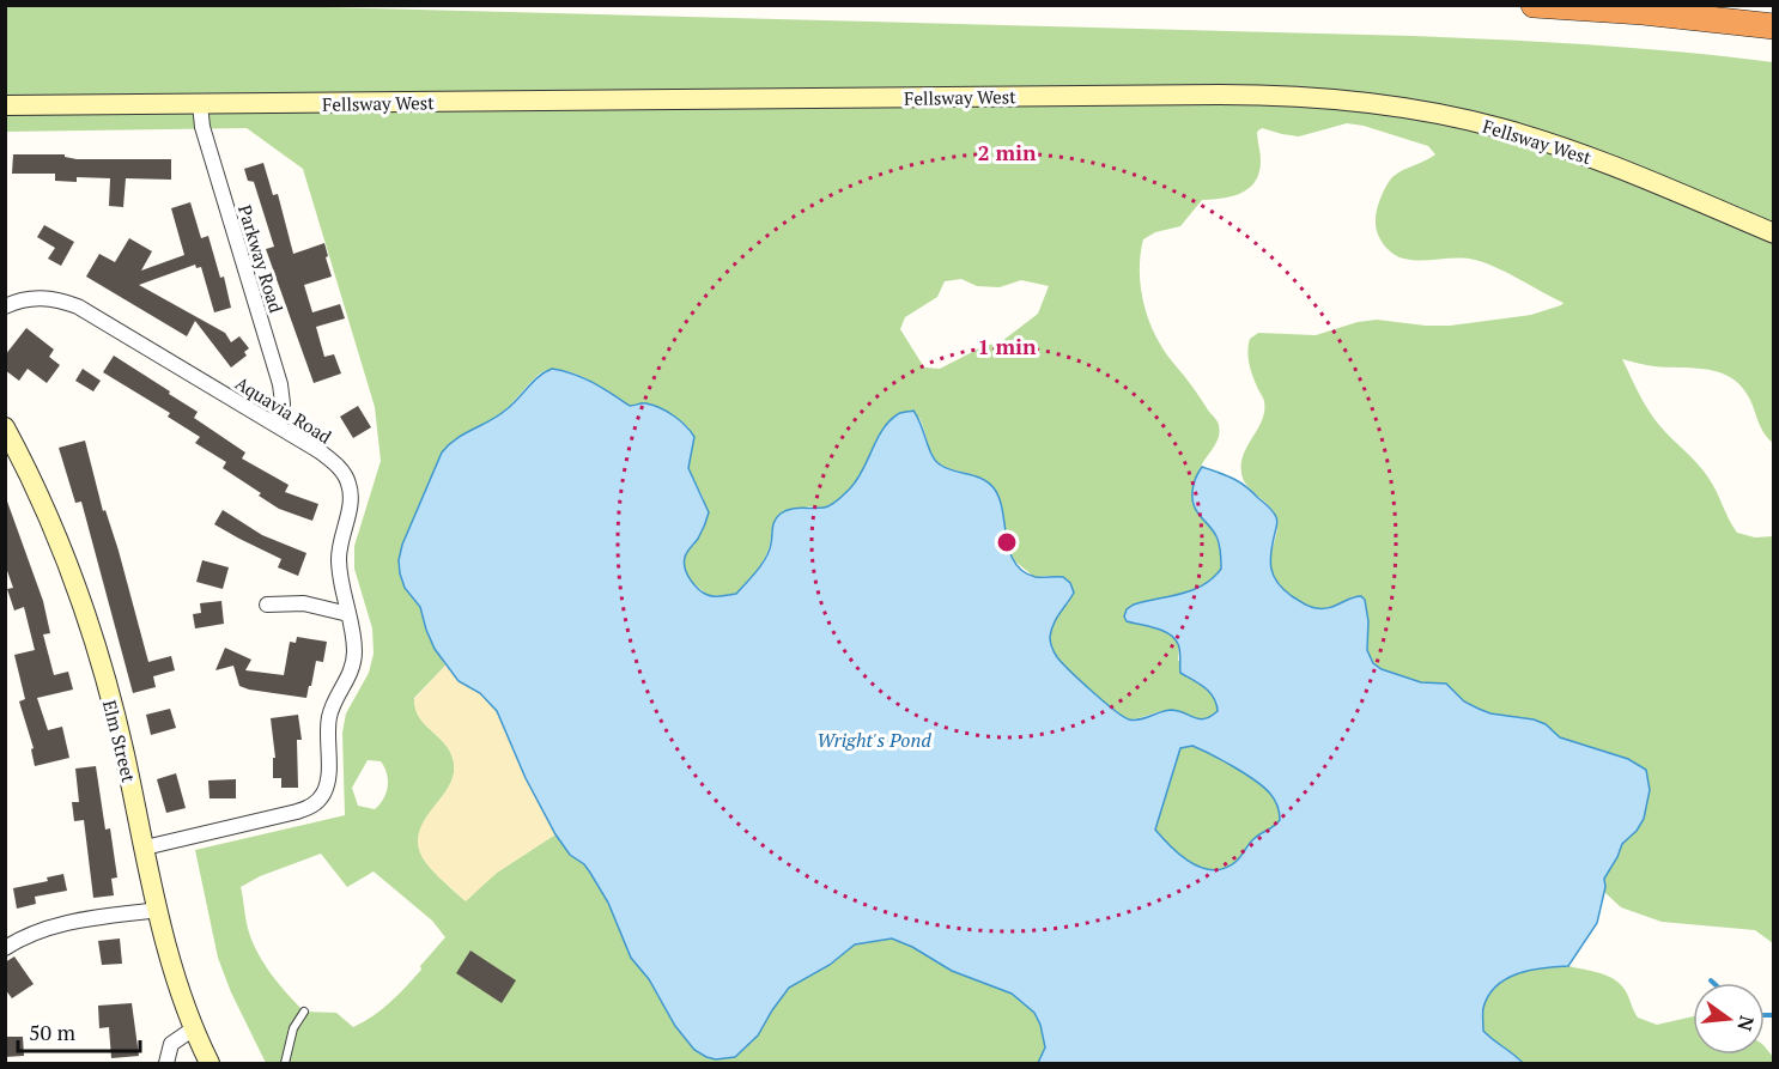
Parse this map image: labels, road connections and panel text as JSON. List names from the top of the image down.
{
  "streets": {
    "main road": ["Fellsway West", "Elm Street"],
    "street": ["Parkway Road", "Aquavia Road"]
  },
  "crossings": [
    ["Fellsway West", "Parkway Road"],
    ["Parkway Road", "Aquavia Road"],
    ["Aquavia Road", "Elm Street"]
  ],
  "water": ["Wright's Pond"],
  "scale_bar": "50 m",
  "north": "right",
  "rings": ["2 min", "1 min"]
}
